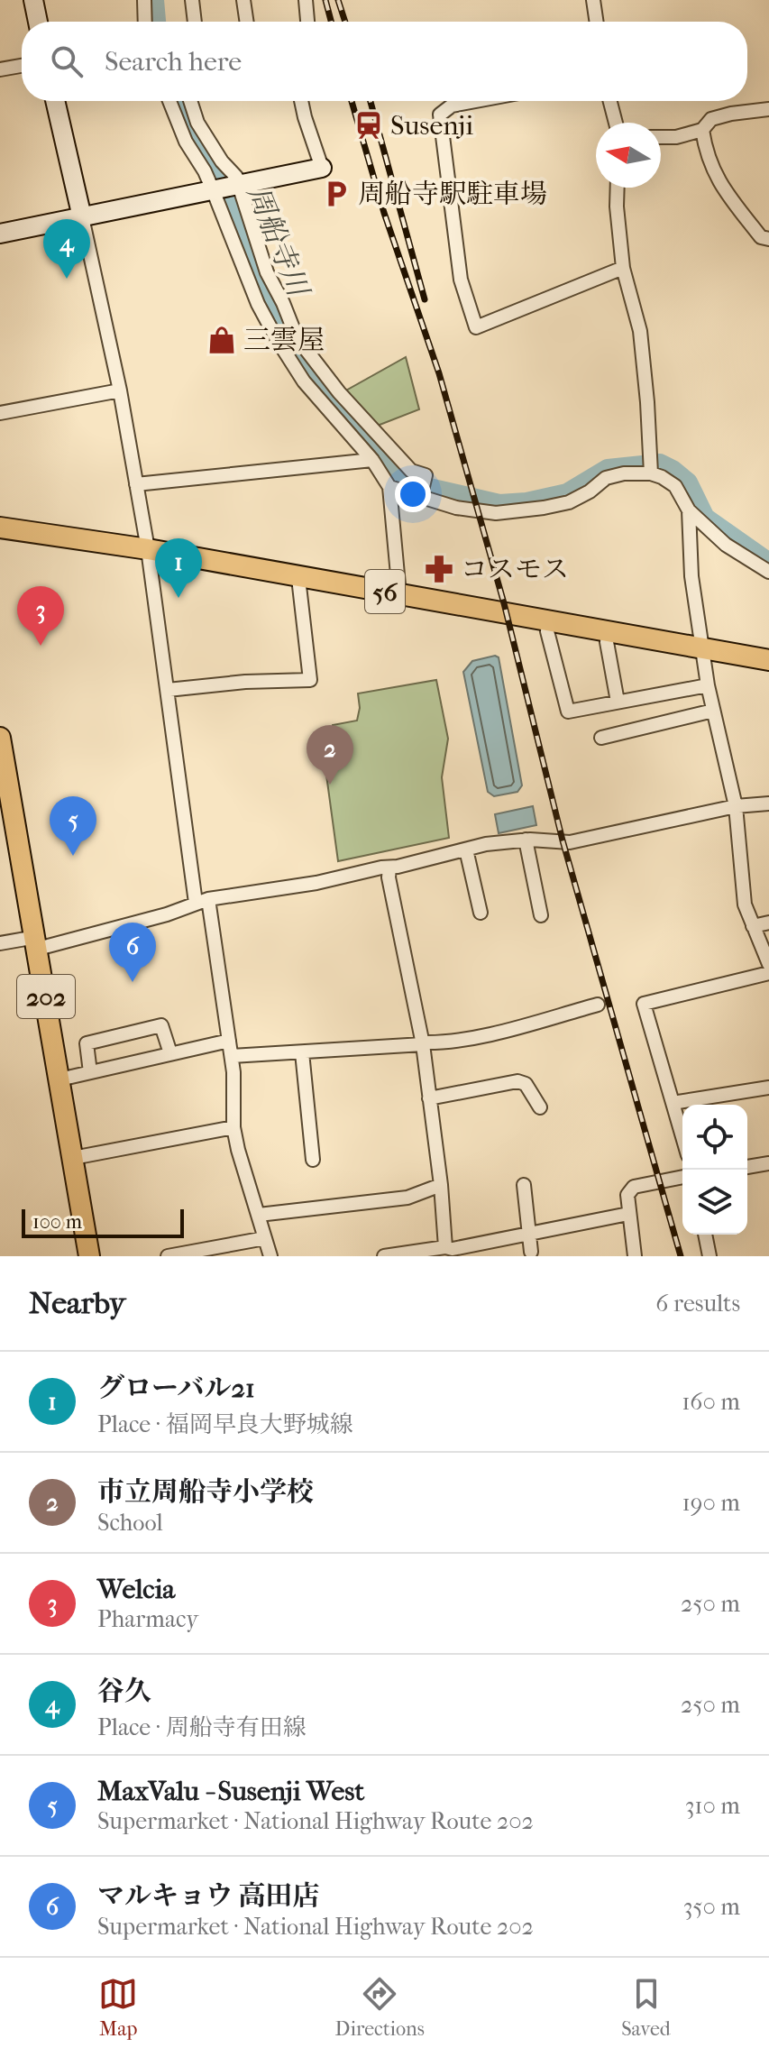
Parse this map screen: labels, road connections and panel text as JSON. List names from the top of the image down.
{
  "streets": {
    "main road": ["56", "202"]
  },
  "water": ["周船寺川"],
  "places": {
    "station": ["Susenji"],
    "parking": ["周船寺駅駐車場"],
    "shop": ["三雲屋"],
    "pharmacy": ["コスモス"]
  },
  "scale_bar": "100 m",
  "north": "left",
  "page": {
    "search": "Search here",
    "pins": [
      "4",
      "1",
      "3",
      "2",
      "5",
      "6"
    ],
    "scale": "100 m",
    "heading": ["Nearby", "6 results"],
    "list": [
      {
        "mark": "1",
        "name": "グローバル21",
        "note": "Place · 福岡早良大野城線",
        "value": "160 m"
      },
      {
        "mark": "2",
        "name": "市立周船寺小学校",
        "note": "School",
        "value": "190 m"
      },
      {
        "mark": "3",
        "name": "Welcia",
        "note": "Pharmacy",
        "value": "250 m"
      },
      {
        "mark": "4",
        "name": "谷久",
        "note": "Place · 周船寺有田線",
        "value": "250 m"
      },
      {
        "mark": "5",
        "name": "MaxValu - Susenji West",
        "note": "Supermarket · National Highway Route 202",
        "value": "310 m"
      },
      {
        "mark": "6",
        "name": "マルキョウ 高田店",
        "note": "Supermarket · National Highway Route 202",
        "value": "350 m"
      }
    ],
    "nav": ["Map", "Directions", "Saved"]
  }
}
